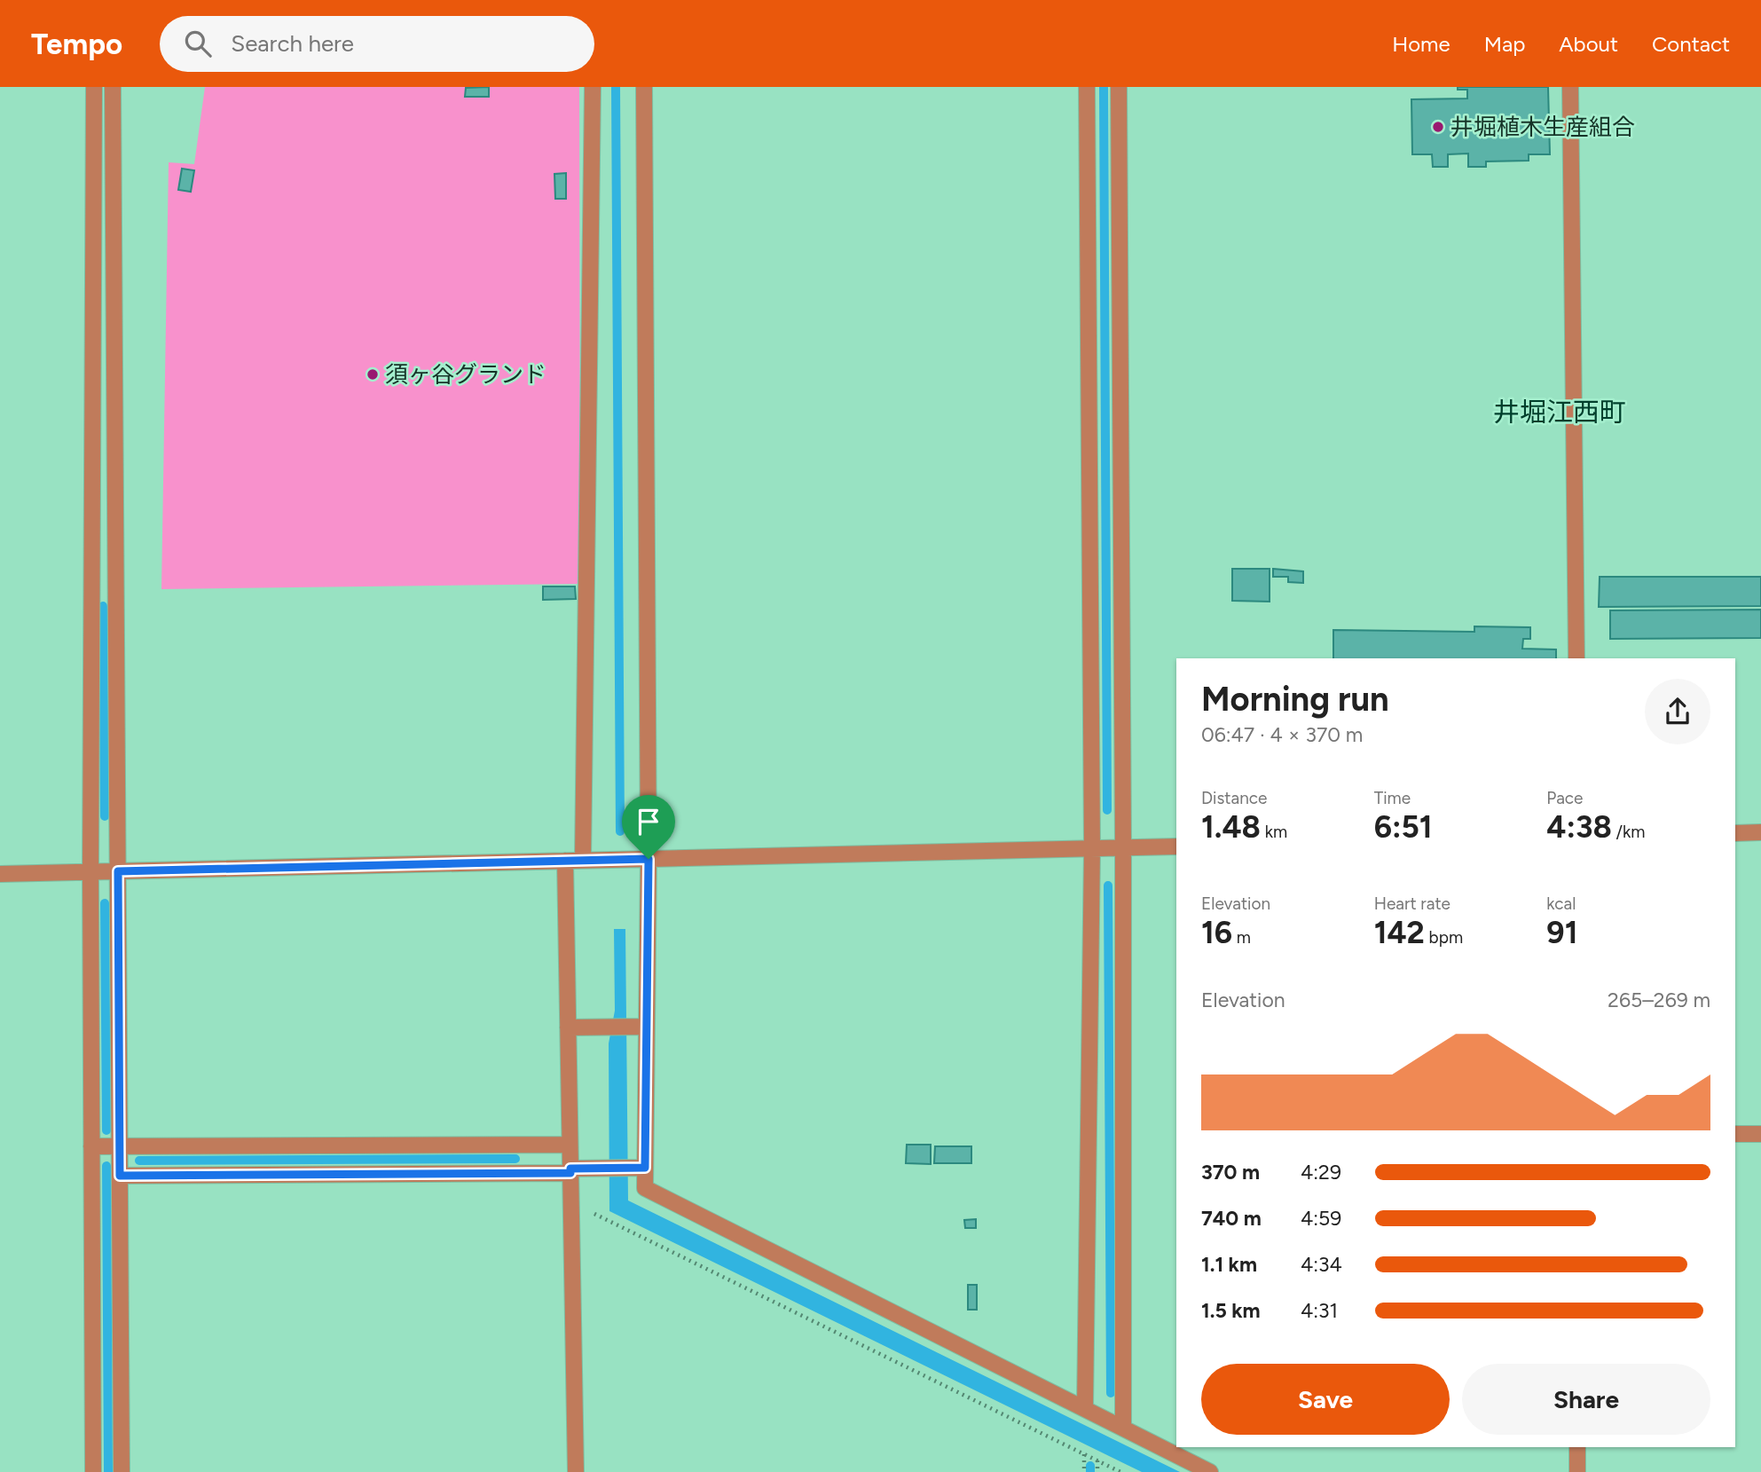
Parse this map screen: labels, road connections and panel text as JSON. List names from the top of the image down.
{
  "districts": ["井堀江西町"],
  "places": ["井堀植木生産組合", "須ヶ谷グランド"],
  "page": {
    "header": "Tempo",
    "search": "Search here",
    "nav": [
      "Home",
      "Map",
      "About",
      "Contact"
    ],
    "heading": ["Morning run", "06:47 · 4 × 370 m"],
    "stats": [
      ["Distance", "1.48 km"],
      ["Time", "6:51"],
      ["Pace", "4:38 /km"],
      ["Elevation", "16 m"],
      ["Heart rate", "142 bpm"],
      ["kcal", "91"]
    ],
    "chart": ["Elevation", "265–269 m"],
    "list": [
      {
        "name": "370 m",
        "note": "4:29"
      },
      {
        "name": "740 m",
        "note": "4:59"
      },
      {
        "name": "1.1 km",
        "note": "4:34"
      },
      {
        "name": "1.5 km",
        "note": "4:31"
      }
    ],
    "buttons": ["Save", "Share"]
  }
}
